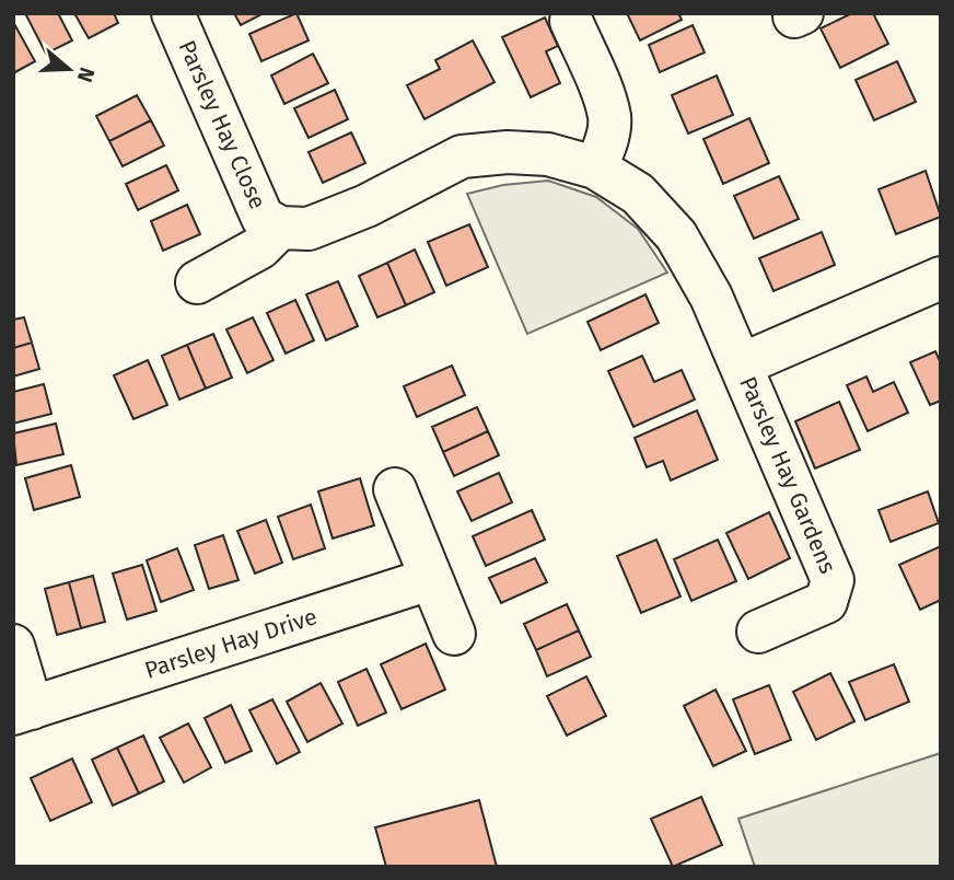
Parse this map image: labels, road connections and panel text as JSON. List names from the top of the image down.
{
  "streets": {
    "street": ["Parsley Hay Close", "Parsley Hay Gardens", "Parsley Hay Drive"]
  },
  "crossings": [
    ["Parsley Hay Close", "Parsley Hay Gardens"]
  ],
  "north": "right"
}
